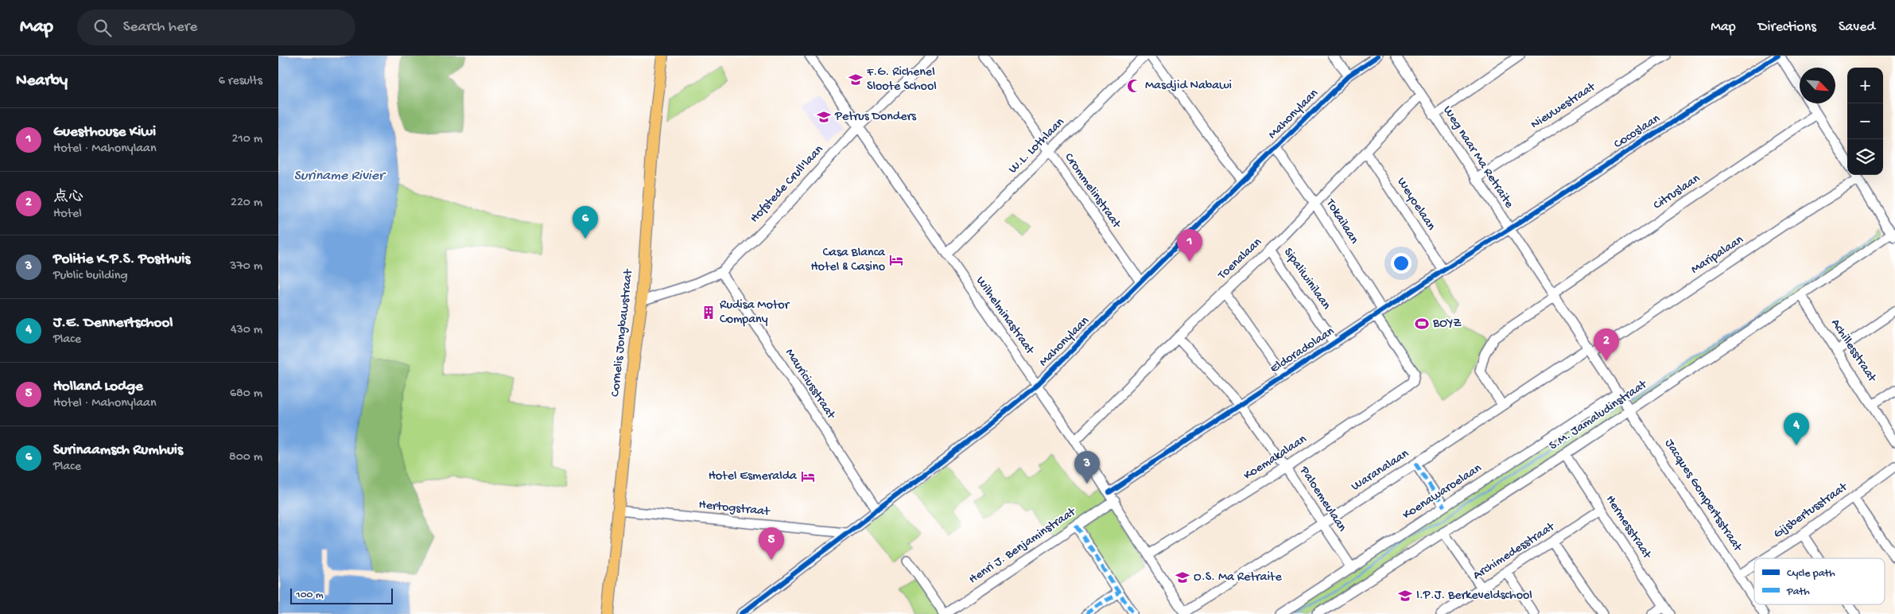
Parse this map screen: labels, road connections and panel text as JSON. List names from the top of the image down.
{
  "streets": {
    "main road": ["Cornelis Jongbawstraat"],
    "street": [
      "Nieuwestraat",
      "Mahonylaan",
      "Cocoslaan",
      "W.L. Lothlaan",
      "Weg naar Ma Retraite",
      "Hofstede Crull'laan",
      "Crommelinstraat",
      "Citruslaan",
      "Weyoelaan",
      "Tokailaan",
      "Maripalaan",
      "Toenalaan",
      "Sipaliwinilaan",
      "Wilhelminastraat",
      "Eldoradolaan",
      "Achillesstraat",
      "Mauriciusstraat",
      "S.M. Jamaludinstraat",
      "Koemakalaan",
      "Waranalaan",
      "Koenawaroelaan",
      "Jacques Gompertsstraat",
      "Paloemeulaan",
      "Hertogstraat",
      "Gijsbertusstraat",
      "Hermesstraat",
      "Henri J. Benjaminstraat",
      "Archimedesstraat"
    ]
  },
  "crossings": [
    ["Nieuwestraat", "Weg naar Ma Retraite"],
    ["Mahonylaan", "Crommelinstraat"],
    ["Mahonylaan", "Tokailaan"],
    ["Mahonylaan", "Wilhelminastraat"],
    ["Mahonylaan", "Mauriciusstraat"],
    ["Mahonylaan", "Hertogstraat"],
    ["Cocoslaan", "Weg naar Ma Retraite"],
    ["Cocoslaan", "Eldoradolaan"],
    ["W.L. Lothlaan", "Crommelinstraat"],
    ["W.L. Lothlaan", "Wilhelminastraat"],
    ["Weg naar Ma Retraite", "Citruslaan"],
    ["Weg naar Ma Retraite", "Maripalaan"],
    ["Weg naar Ma Retraite", "Toenalaan"],
    ["Weg naar Ma Retraite", "Eldoradolaan"],
    ["Weg naar Ma Retraite", "Waranalaan"],
    ["Weg naar Ma Retraite", "Koenawaroelaan"],
    ["Weg naar Ma Retraite", "Jacques Gompertsstraat"],
    ["Hofstede Crull'laan", "Wilhelminastraat"],
    ["Hofstede Crull'laan", "Cornelis Jongbawstraat"],
    ["Hofstede Crull'laan", "Mauriciusstraat"],
    ["Citruslaan", "Waranalaan"],
    ["Weyoelaan", "Toenalaan"],
    ["Weyoelaan", "Eldoradolaan"],
    ["Tokailaan", "Toenalaan"],
    ["Tokailaan", "Eldoradolaan"],
    ["Tokailaan", "Koemakalaan"],
    ["Maripalaan", "Waranalaan"],
    ["Toenalaan", "Sipaliwinilaan"],
    ["Toenalaan", "Wilhelminastraat"],
    ["Toenalaan", "Paloemeulaan"],
    ["Sipaliwinilaan", "Eldoradolaan"],
    ["Wilhelminastraat", "Eldoradolaan"],
    ["Wilhelminastraat", "Koemakalaan"],
    ["Wilhelminastraat", "Waranalaan"],
    ["Wilhelminastraat", "Henri J. Benjaminstraat"],
    ["Cornelis Jongbawstraat", "Hertogstraat"],
    ["Eldoradolaan", "Paloemeulaan"],
    ["Eldoradolaan", "Henri J. Benjaminstraat"],
    ["Achillesstraat", "S.M. Jamaludinstraat"],
    ["S.M. Jamaludinstraat", "Jacques Gompertsstraat"],
    ["S.M. Jamaludinstraat", "Hermesstraat"],
    ["Koemakalaan", "Paloemeulaan"],
    ["Waranalaan", "Paloemeulaan"],
    ["Koenawaroelaan", "Jacques Gompertsstraat"],
    ["Koenawaroelaan", "Paloemeulaan"],
    ["Jacques Gompertsstraat", "Gijsbertusstraat"],
    ["Hermesstraat", "Archimedesstraat"]
  ],
  "water": ["Suriname Rivier"],
  "places": {
    "school or university": [
      "F.G. Richenel Sloote School",
      "Petrus Donders",
      "O.S. Ma Retraite",
      "I.P.J. Berkeveldschool"
    ],
    "mosque": ["Masdjid Nabawi"],
    "hotel": ["Casa Blanca Hotel & Casino", "Hotel Esmeralda"],
    "building": ["Rudisa Motor Company"],
    "sports": ["BOYZ"]
  },
  "legend": ["Cycle path", "Path"],
  "scale_bar": "100 m",
  "north": "bottom right",
  "page": {
    "header": "Map",
    "search": "Search here",
    "nav": ["Map", "Directions", "Saved"],
    "heading": ["Nearby", "6 results"],
    "map_buttons": ["+", "−"],
    "list": [
      {
        "mark": "1",
        "name": "Guesthouse Kiwi",
        "note": "Hotel · Mahonylaan",
        "value": "210 m"
      },
      {
        "mark": "2",
        "name": "点心",
        "note": "Hotel",
        "value": "220 m"
      },
      {
        "mark": "3",
        "name": "Politie K.P.S. Posthuis",
        "note": "Public building",
        "value": "370 m"
      },
      {
        "mark": "4",
        "name": "J.E. Dennertschool",
        "note": "Place",
        "value": "430 m"
      },
      {
        "mark": "5",
        "name": "Holland Lodge",
        "note": "Hotel · Mahonylaan",
        "value": "680 m"
      },
      {
        "mark": "6",
        "name": "Surinaamsch Rumhuis",
        "note": "Place",
        "value": "800 m"
      }
    ],
    "pins": [
      "6",
      "1",
      "2",
      "4",
      "3",
      "5"
    ],
    "scale": "100 m"
  }
}
